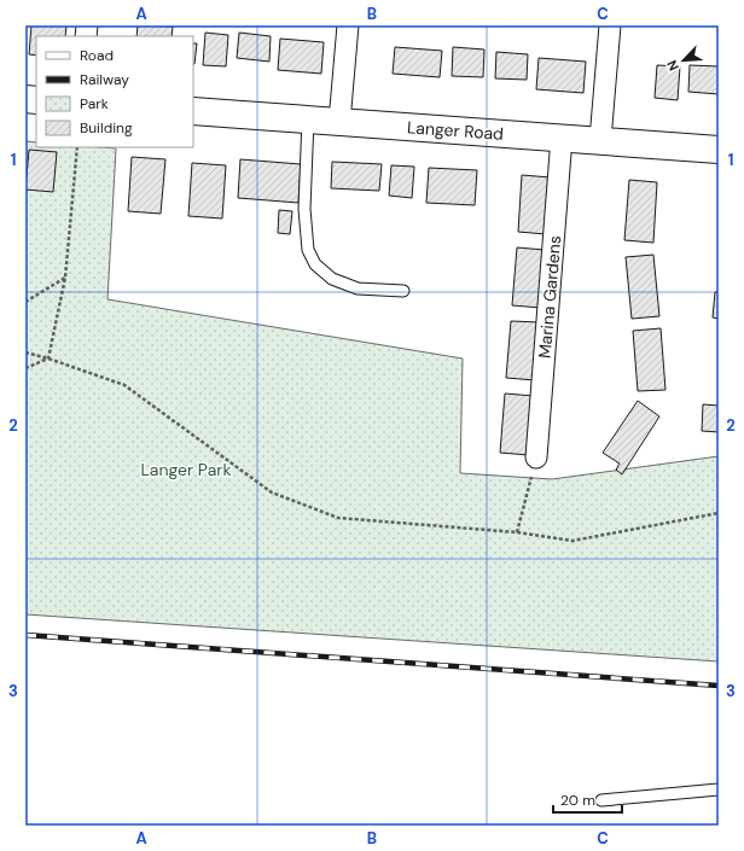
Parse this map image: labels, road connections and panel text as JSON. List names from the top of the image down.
{
  "streets": {
    "main road": ["Langer Road"],
    "street": ["Marina Gardens"]
  },
  "crossings": [
    ["Langer Road", "Marina Gardens"]
  ],
  "parks": ["Langer Park"],
  "legend": [
    "Road",
    "Railway",
    "Park",
    "Building"
  ],
  "scale_bar": "20 m",
  "north": "bottom left",
  "grid": {
    "columns": ["A", "B", "C"],
    "rows": ["1", "2", "3"]
  }
}
